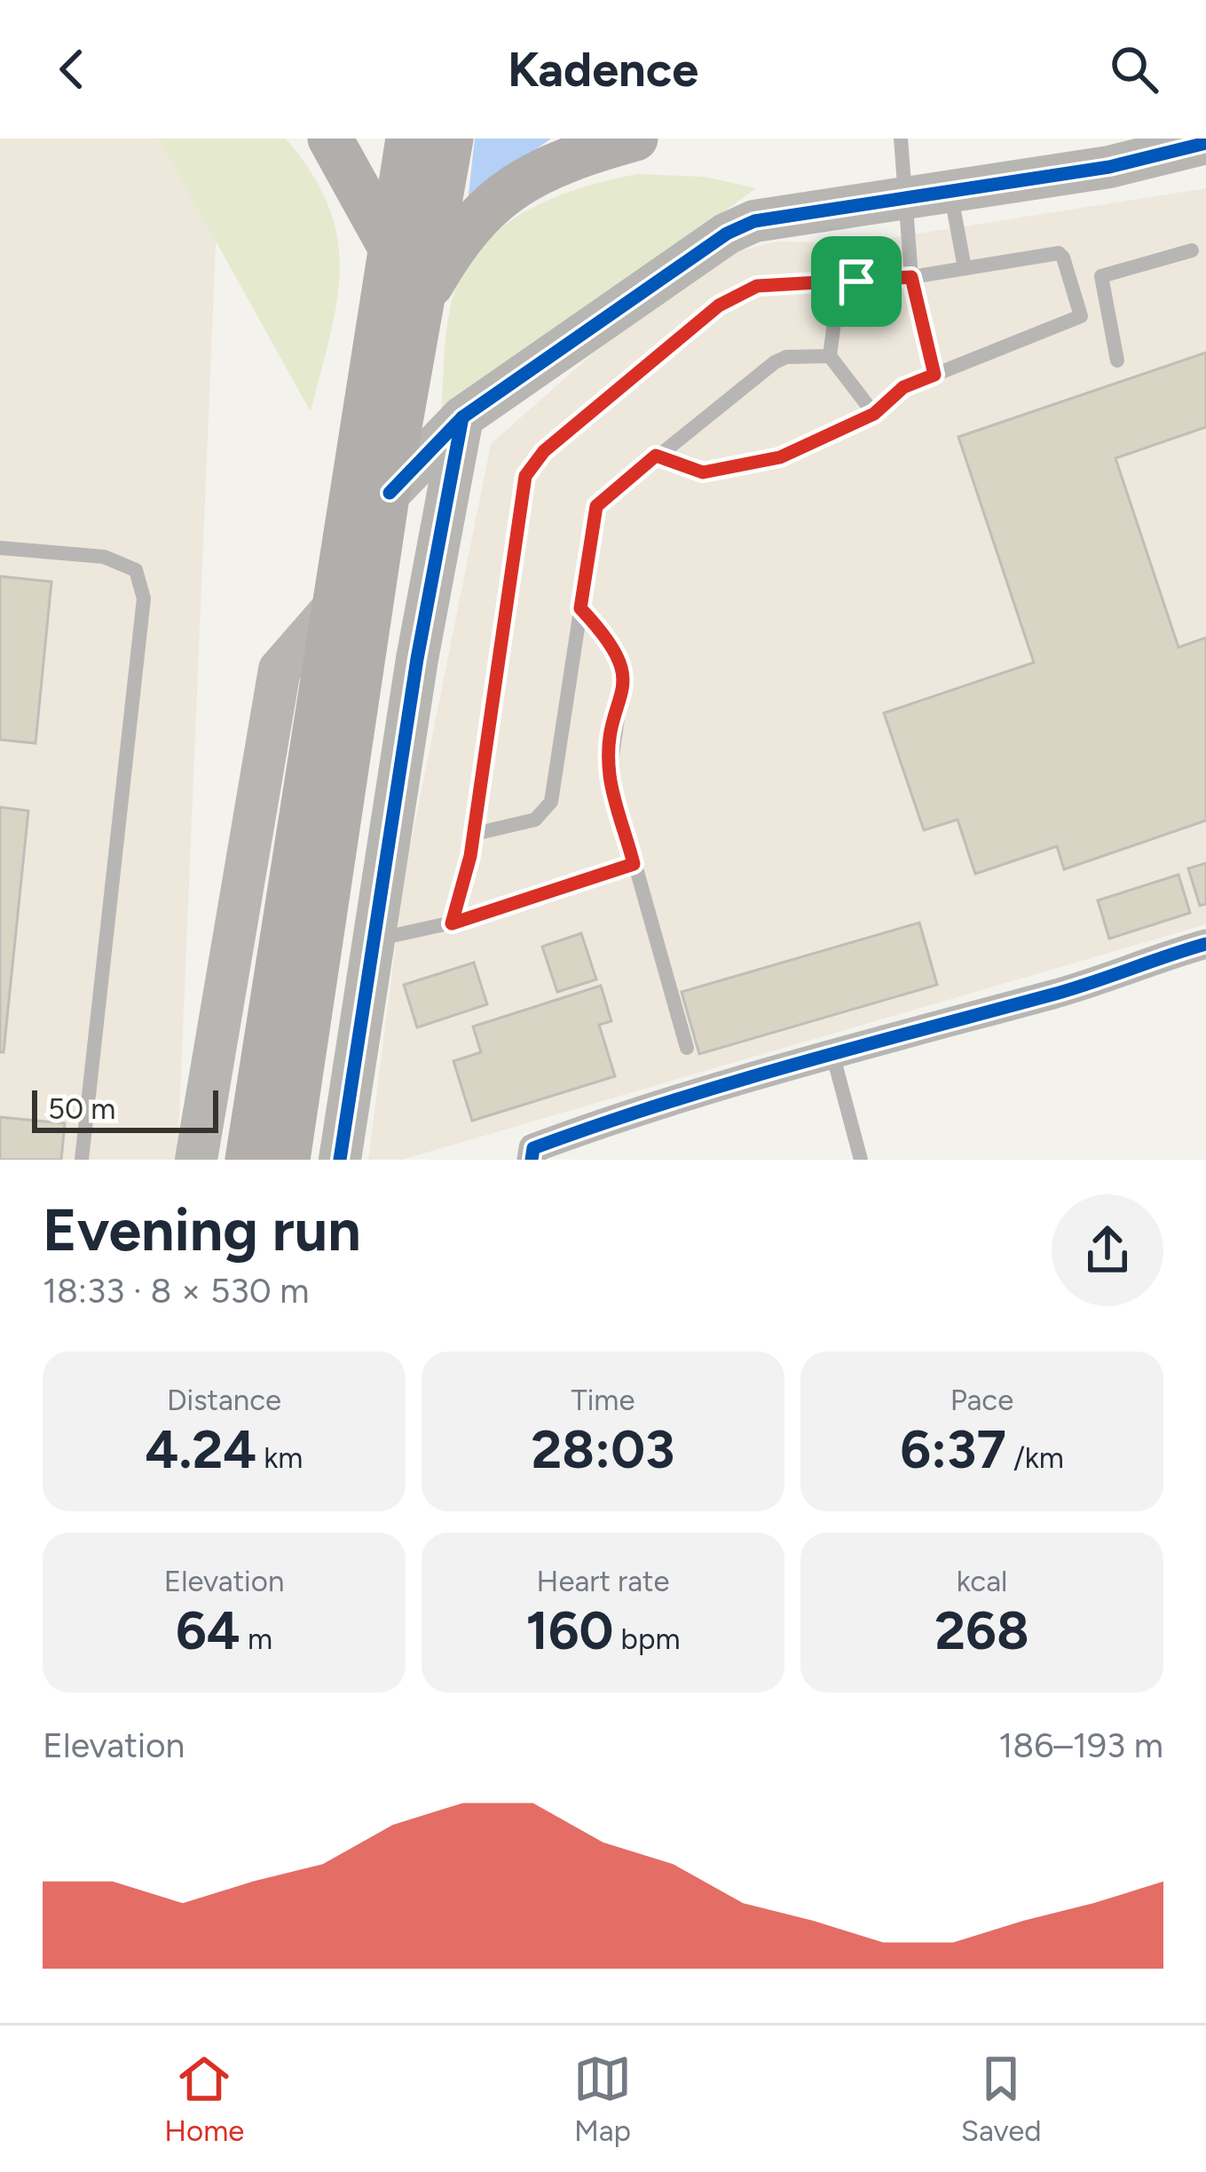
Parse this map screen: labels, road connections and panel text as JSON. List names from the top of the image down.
{
  "scale_bar": "50 m",
  "page": {
    "header": "Kadence",
    "scale": "50 m",
    "heading": ["Evening run", "18:33 · 8 × 530 m"],
    "stats": [
      ["Distance", "4.24 km"],
      ["Time", "28:03"],
      ["Pace", "6:37 /km"],
      ["Elevation", "64 m"],
      ["Heart rate", "160 bpm"],
      ["kcal", "268"]
    ],
    "chart": ["Elevation", "186–193 m"],
    "tabs": ["Home", "Map", "Saved"]
  }
}
